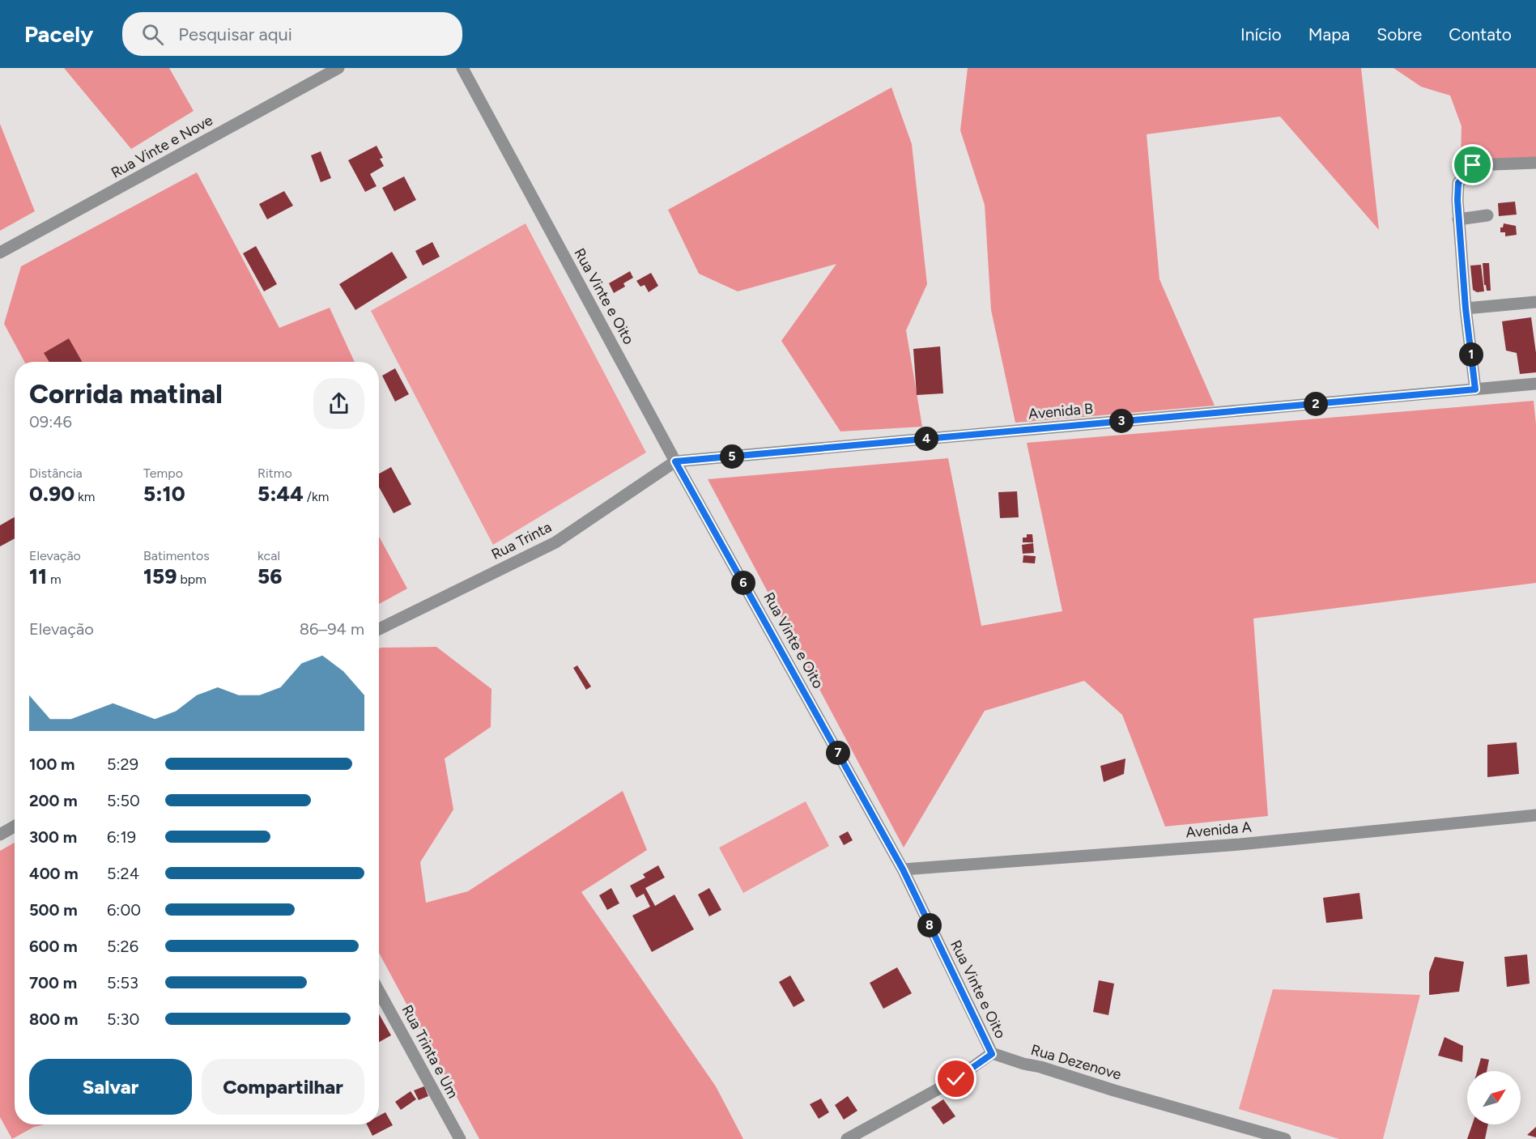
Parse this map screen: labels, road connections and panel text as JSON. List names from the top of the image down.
{
  "streets": {
    "street": [
      "Rua Vinte e Nove",
      "Rua Vinte e Oito",
      "Avenida B",
      "Rua Trinta",
      "Avenida A",
      "Rua Trinta e Um",
      "Rua Dezenove"
    ]
  },
  "crossings": [
    ["Rua Vinte e Oito", "Avenida B"],
    ["Rua Vinte e Oito", "Rua Trinta"],
    ["Rua Vinte e Oito", "Avenida A"],
    ["Rua Vinte e Oito", "Rua Dezenove"],
    ["Avenida B", "Rua Trinta"]
  ],
  "north": "top right",
  "page": {
    "header": "Pacely",
    "search": "Pesquisar aqui",
    "nav": [
      "Início",
      "Mapa",
      "Sobre",
      "Contato"
    ],
    "pins": [
      "1",
      "2",
      "3",
      "4",
      "5",
      "6",
      "7",
      "8"
    ],
    "heading": ["Corrida matinal", "09:46"],
    "stats": [
      ["Distância", "0.90 km"],
      ["Tempo", "5:10"],
      ["Ritmo", "5:44 /km"],
      ["Elevação", "11 m"],
      ["Batimentos", "159 bpm"],
      ["kcal", "56"]
    ],
    "chart": ["Elevação", "86–94 m"],
    "list": [
      {
        "name": "100 m",
        "note": "5:29"
      },
      {
        "name": "200 m",
        "note": "5:50"
      },
      {
        "name": "300 m",
        "note": "6:19"
      },
      {
        "name": "400 m",
        "note": "5:24"
      },
      {
        "name": "500 m",
        "note": "6:00"
      },
      {
        "name": "600 m",
        "note": "5:26"
      },
      {
        "name": "700 m",
        "note": "5:53"
      },
      {
        "name": "800 m",
        "note": "5:30"
      }
    ],
    "buttons": ["Salvar", "Compartilhar"]
  }
}
